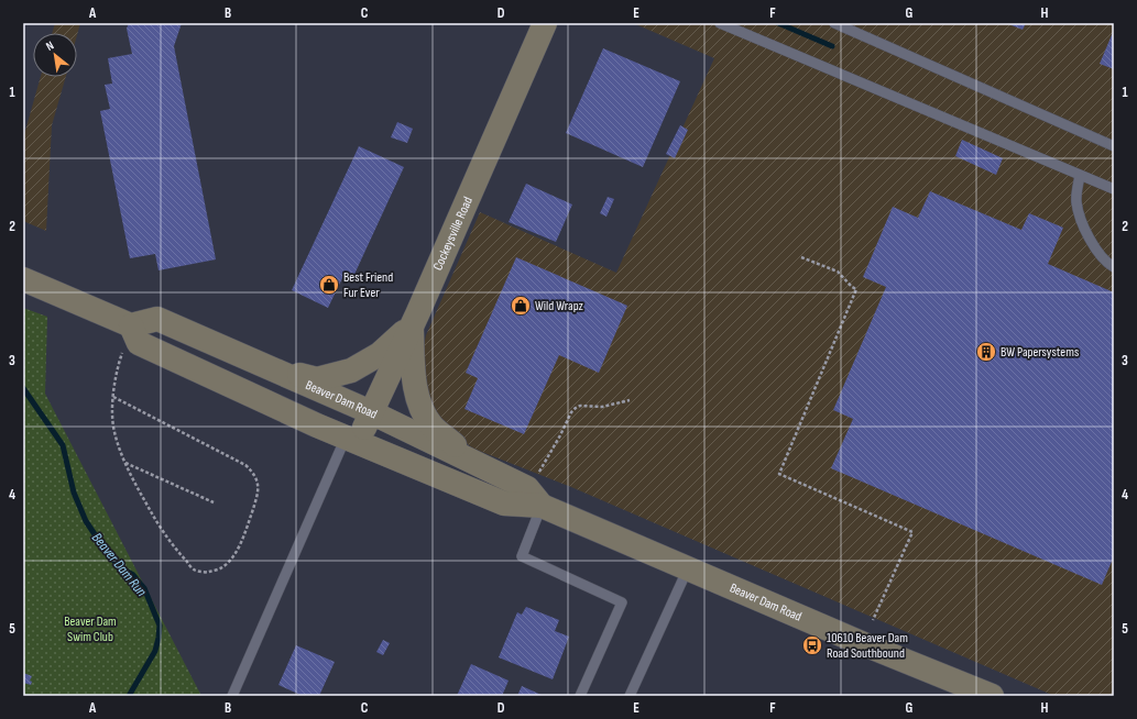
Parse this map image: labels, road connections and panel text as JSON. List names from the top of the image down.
{
  "streets": {
    "main road": ["Cockeysville Road", "Beaver Dam Road"]
  },
  "crossings": [
    ["Cockeysville Road", "Beaver Dam Road"]
  ],
  "water": ["Beaver Dam Run"],
  "parks": ["Beaver Dam Swim Club"],
  "places": {
    "shop": ["Best Friend Fur Ever", "Wild Wrapz"],
    "building": ["BW Papersystems"],
    "bus stop": ["10610 Beaver Dam Road Southbound"]
  },
  "north": "top left",
  "grid": {
    "columns": [
      "A",
      "B",
      "C",
      "D",
      "E",
      "F",
      "G",
      "H"
    ],
    "rows": [
      "1",
      "2",
      "3",
      "4",
      "5"
    ]
  }
}
